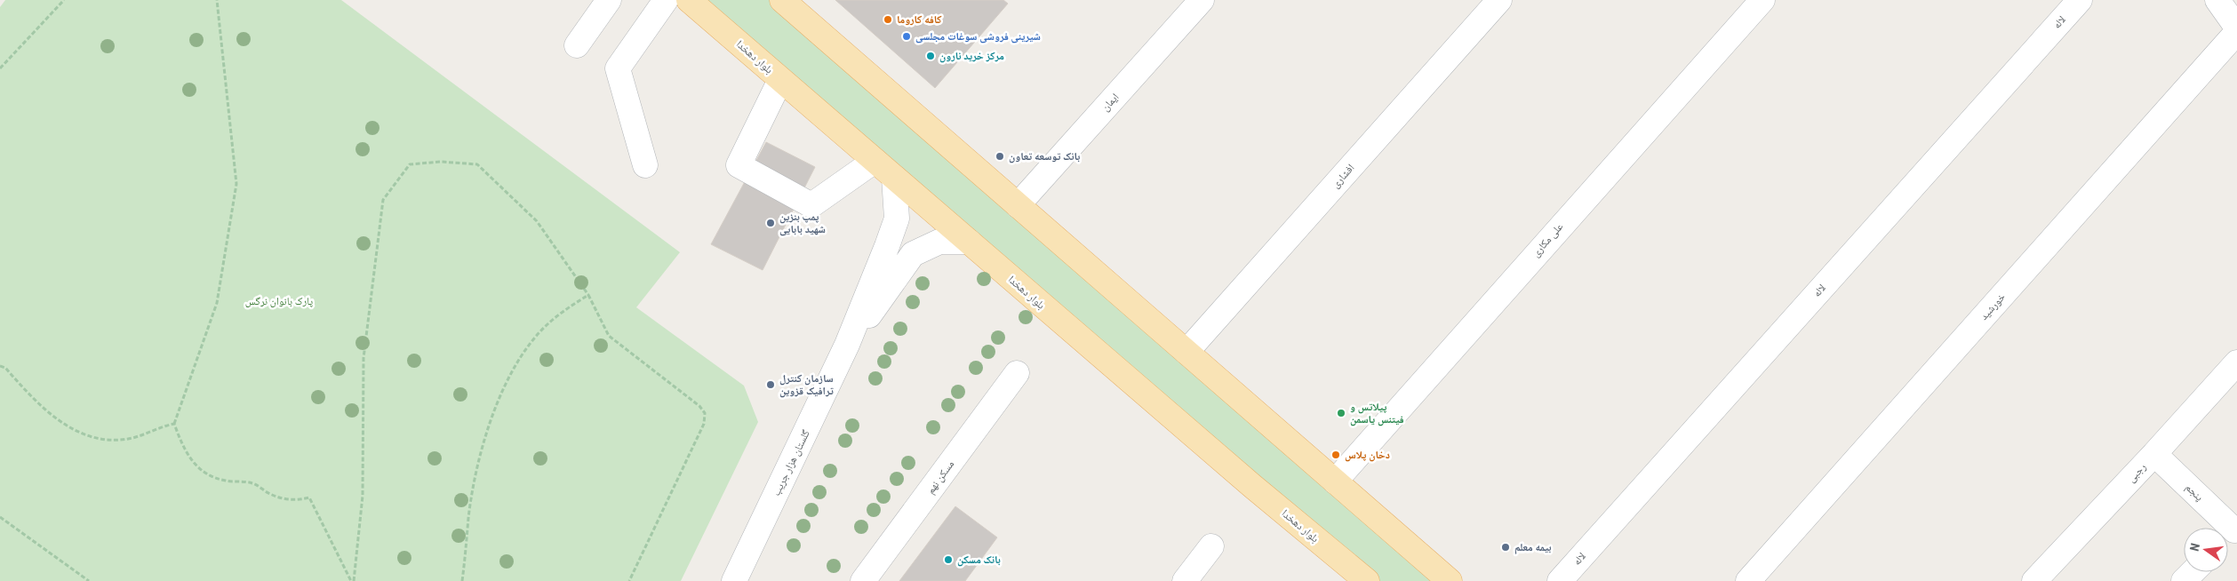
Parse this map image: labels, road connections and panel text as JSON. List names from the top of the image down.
{
  "streets": {
    "main road": ["بلوار دهخدا"],
    "street": [
      "لاله",
      "ایمان",
      "افشاری",
      "علی مکاری",
      "خورشید",
      "گلستان هزار جریب",
      "رجبی",
      "مسکن نهم",
      "پنجم"
    ]
  },
  "crossings": [
    ["رجبی", "پنجم"]
  ],
  "parks": ["پارک بانوان نرگس"],
  "places": [
    "کافه کاروما",
    "شیرینی فروشی سوغات مجلسی",
    "مرکز خرید نارون",
    "بانک توسعه تعاون",
    "پمپ بنزین شهید بابایی",
    "سازمان کنترل ترافیک قزوین",
    "پیلاتس و فیتنس یاسمن",
    "دخان پلاس",
    "بیمه معلم",
    "بانک مسکن"
  ],
  "north": "left"
}
